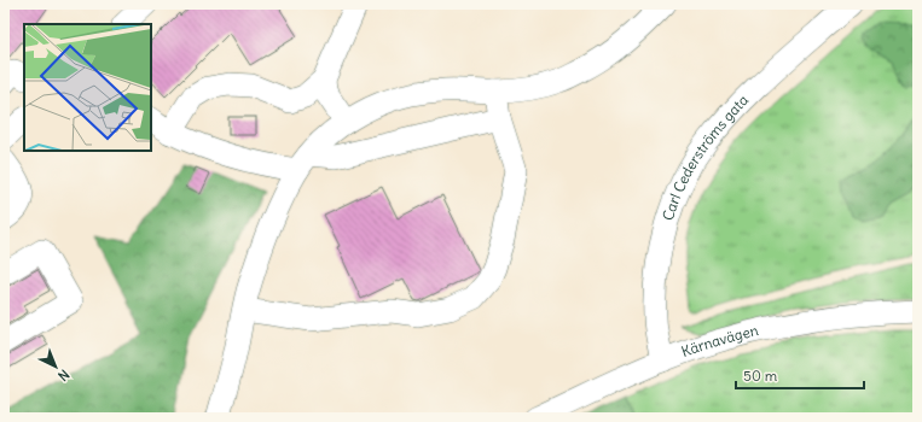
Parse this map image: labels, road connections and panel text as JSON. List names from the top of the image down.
{
  "streets": {
    "street": ["Carl Cederströms gata", "Kärnavägen"]
  },
  "crossings": [
    ["Carl Cederströms gata", "Kärnavägen"]
  ],
  "scale_bar": "50 m",
  "north": "bottom right"
}
